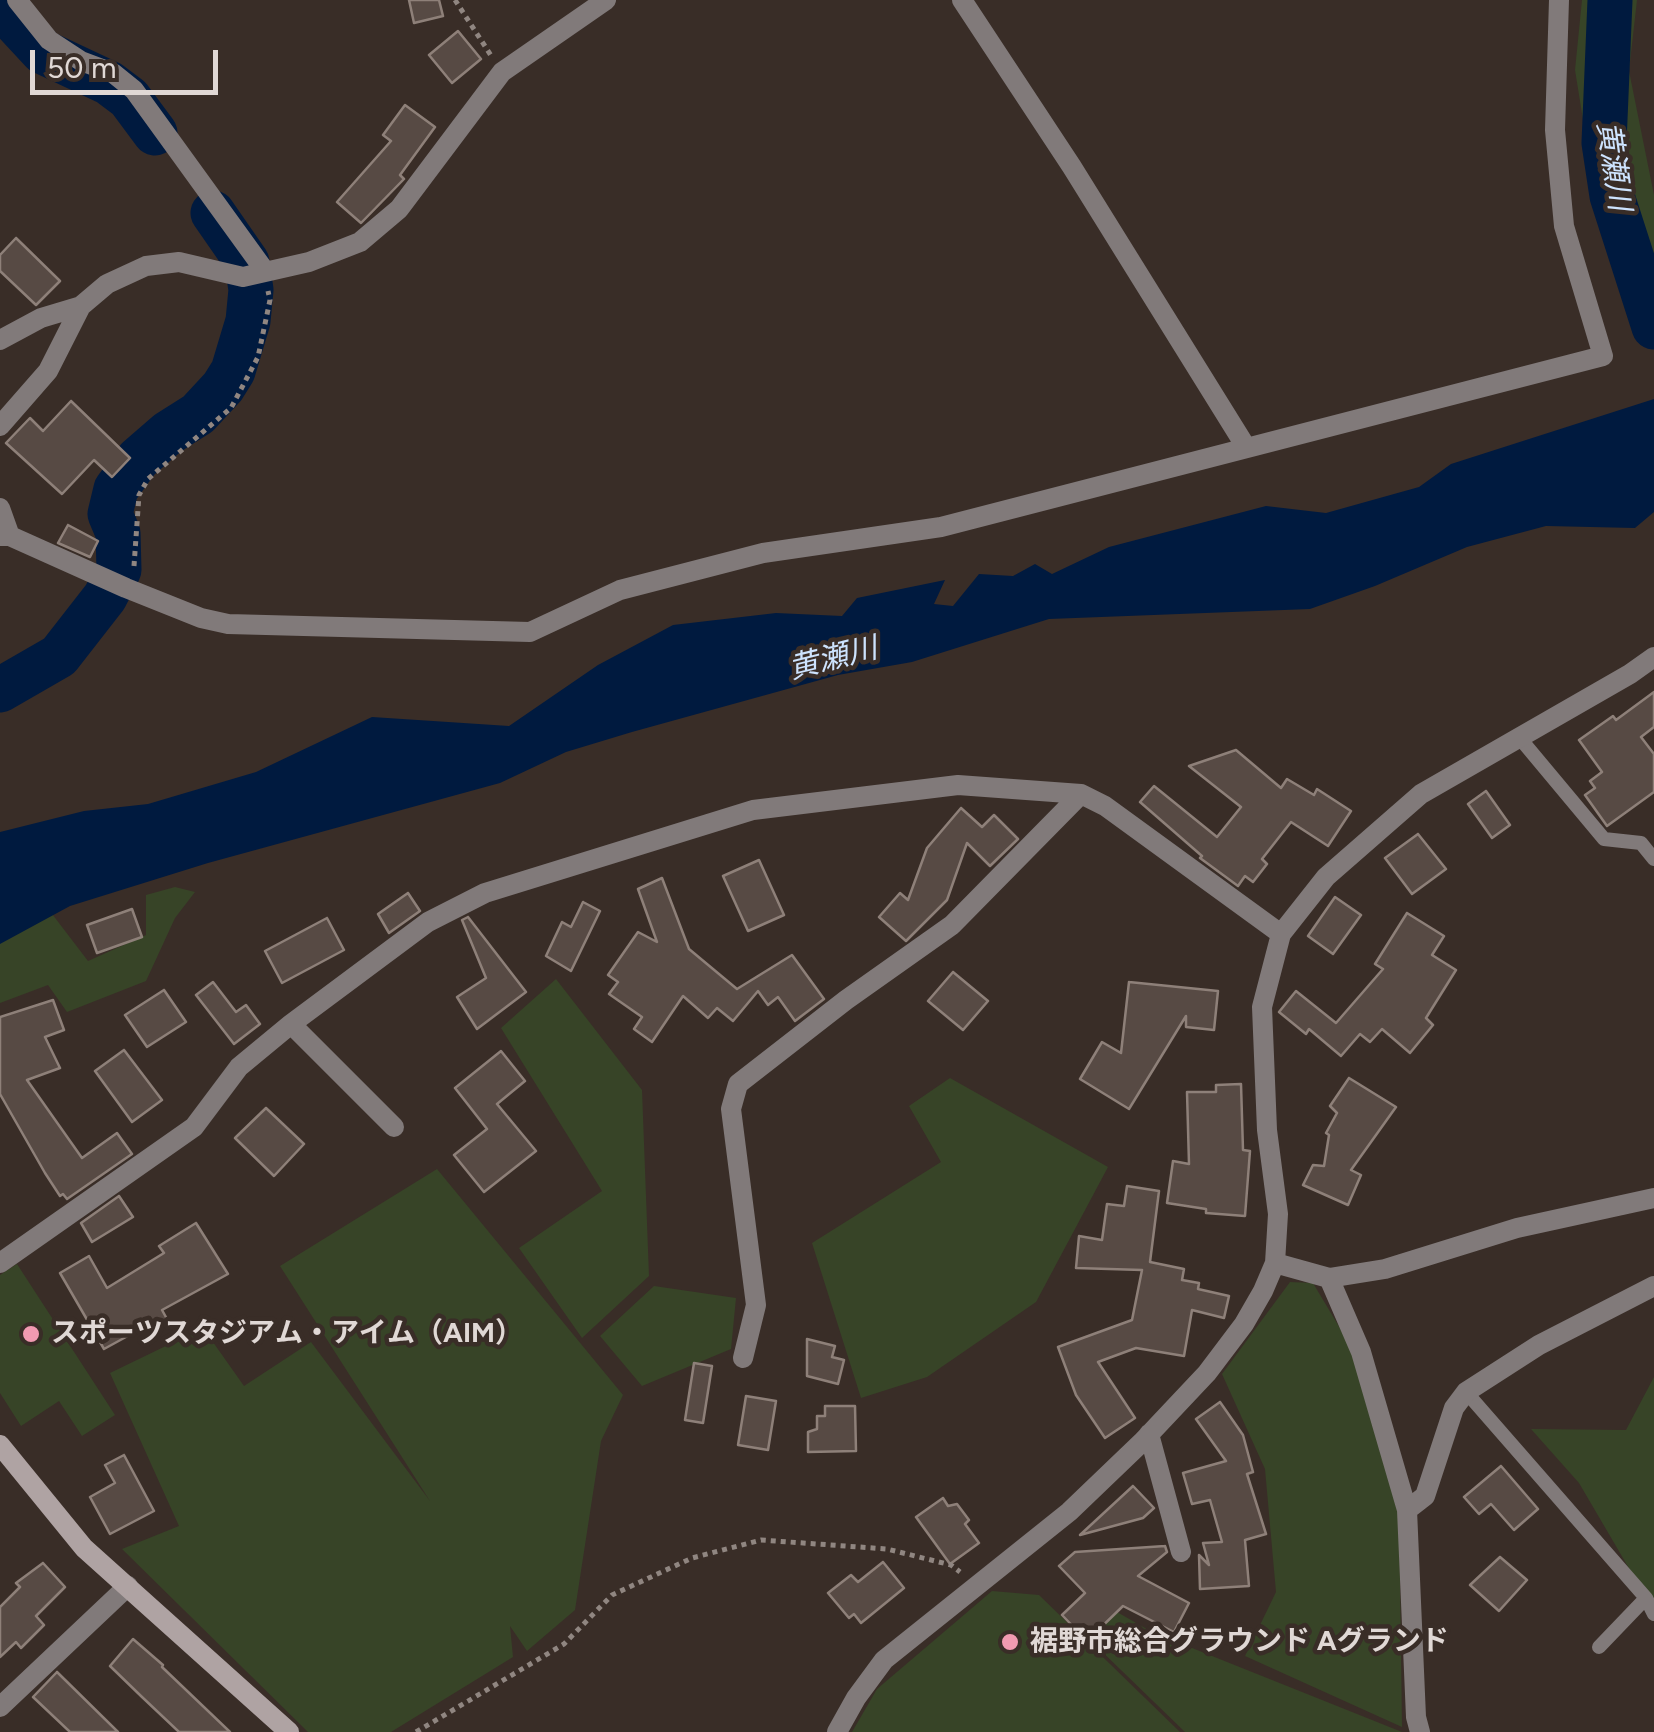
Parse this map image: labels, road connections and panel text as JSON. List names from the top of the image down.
{
  "water": ["黄瀬川"],
  "places": ["スポーツスタジアム・アイム（AIM）", "裾野市総合グラウンド Aグランド"],
  "scale_bar": "50 m"
}
